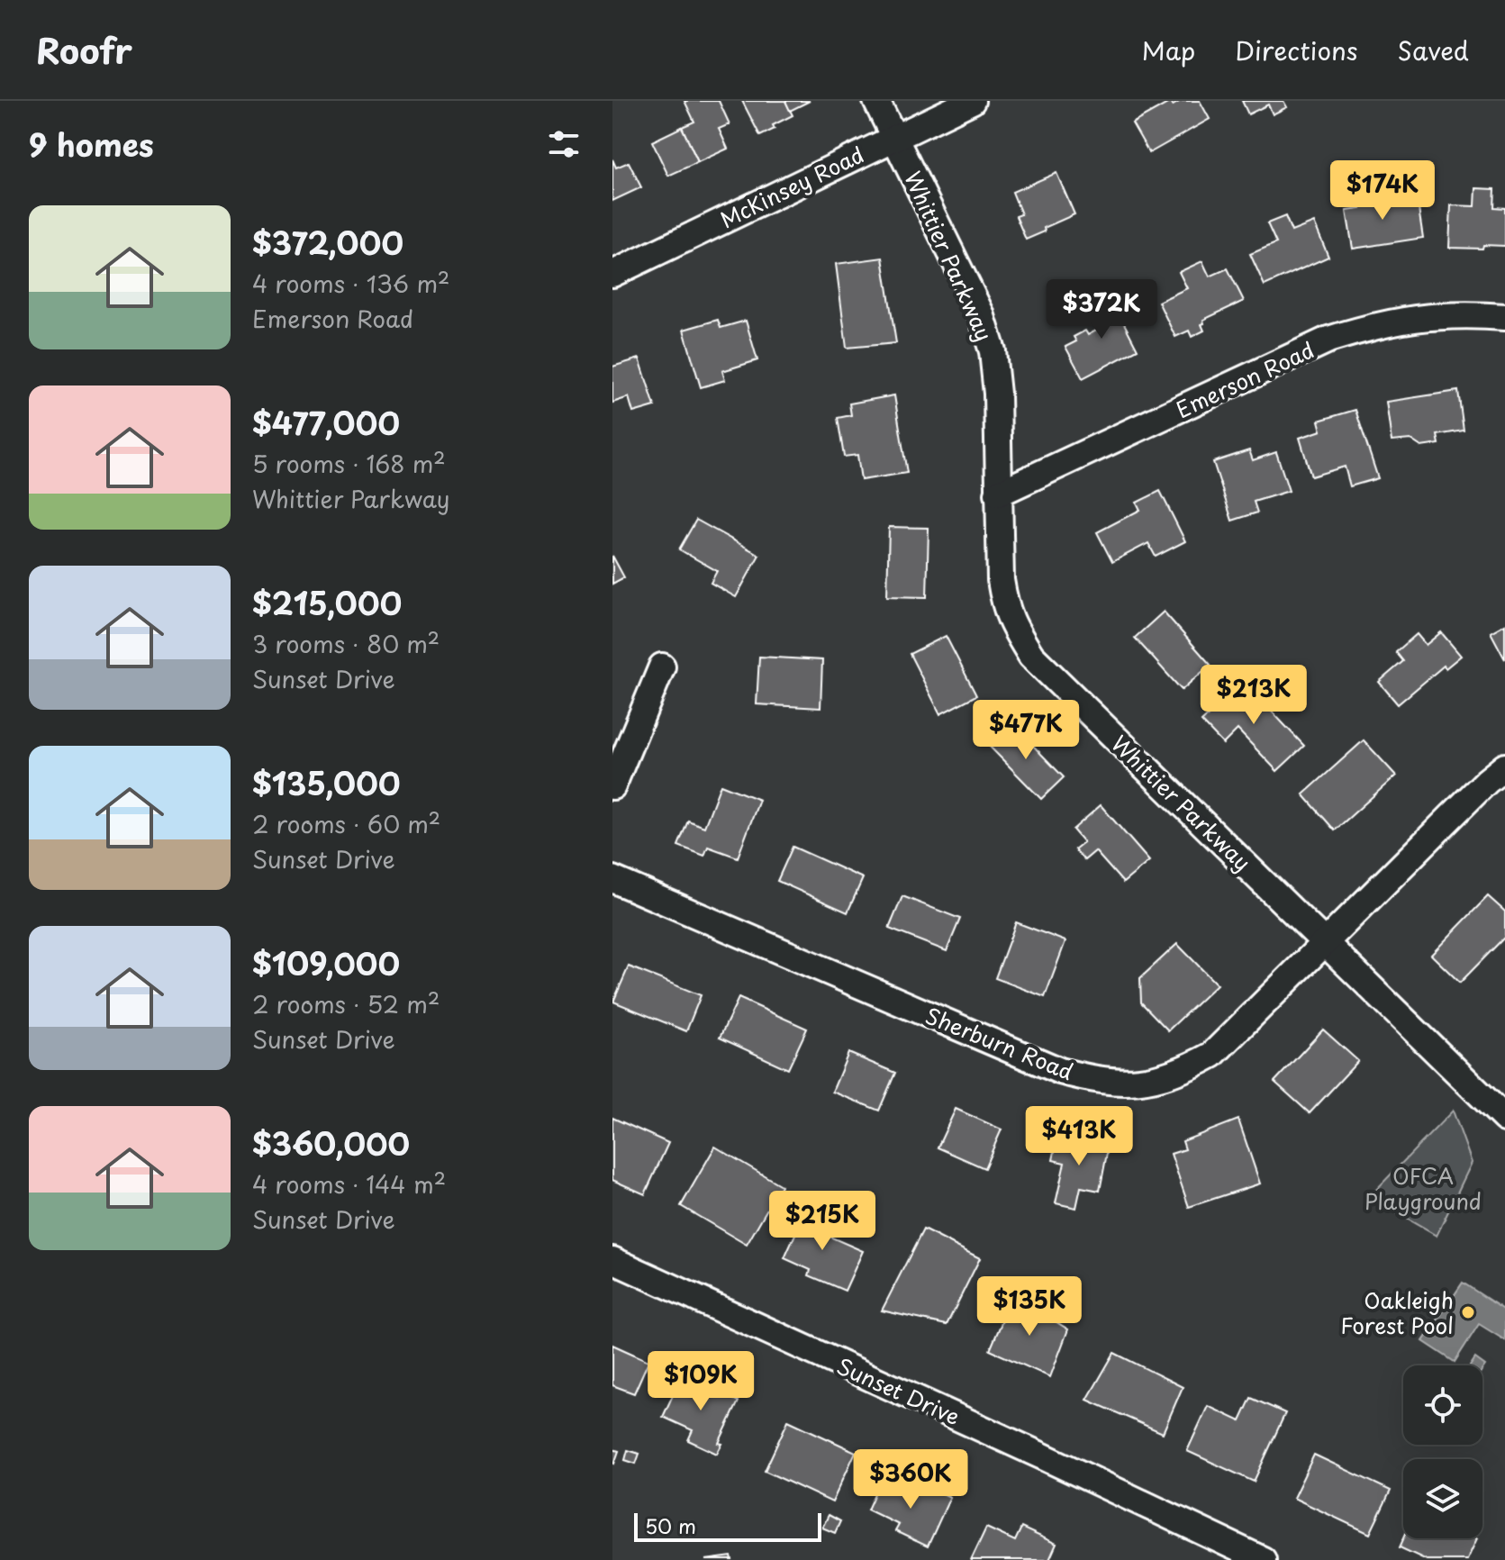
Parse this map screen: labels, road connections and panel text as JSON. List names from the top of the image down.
{
  "streets": {
    "street": [
      "McKinsey Road",
      "Whittier Parkway",
      "Emerson Road",
      "Sherburn Road",
      "Sunset Drive"
    ]
  },
  "crossings": [
    ["McKinsey Road", "Whittier Parkway"],
    ["Whittier Parkway", "Emerson Road"],
    ["Whittier Parkway", "Sherburn Road"]
  ],
  "parks": ["OFCA Playground"],
  "places": ["Oakleigh Forest Pool"],
  "scale_bar": "50 m",
  "page": {
    "header": "Roofr",
    "nav": ["Map", "Directions", "Saved"],
    "heading": "9 homes",
    "price": [
      "$174K",
      "$372K",
      "$213K",
      "$477K",
      "$413K",
      "$215K",
      "$135K",
      "$109K",
      "$360K"
    ],
    "list": [
      {
        "name": "$372,000",
        "note": "4 rooms · 136 m² · Emerson Road"
      },
      {
        "name": "$477,000",
        "note": "5 rooms · 168 m² · Whittier Parkway"
      },
      {
        "name": "$215,000",
        "note": "3 rooms · 80 m² · Sunset Drive"
      },
      {
        "name": "$135,000",
        "note": "2 rooms · 60 m² · Sunset Drive"
      },
      {
        "name": "$109,000",
        "note": "2 rooms · 52 m² · Sunset Drive"
      },
      {
        "name": "$360,000",
        "note": "4 rooms · 144 m² · Sunset Drive"
      }
    ],
    "scale": "50 m"
  }
}
